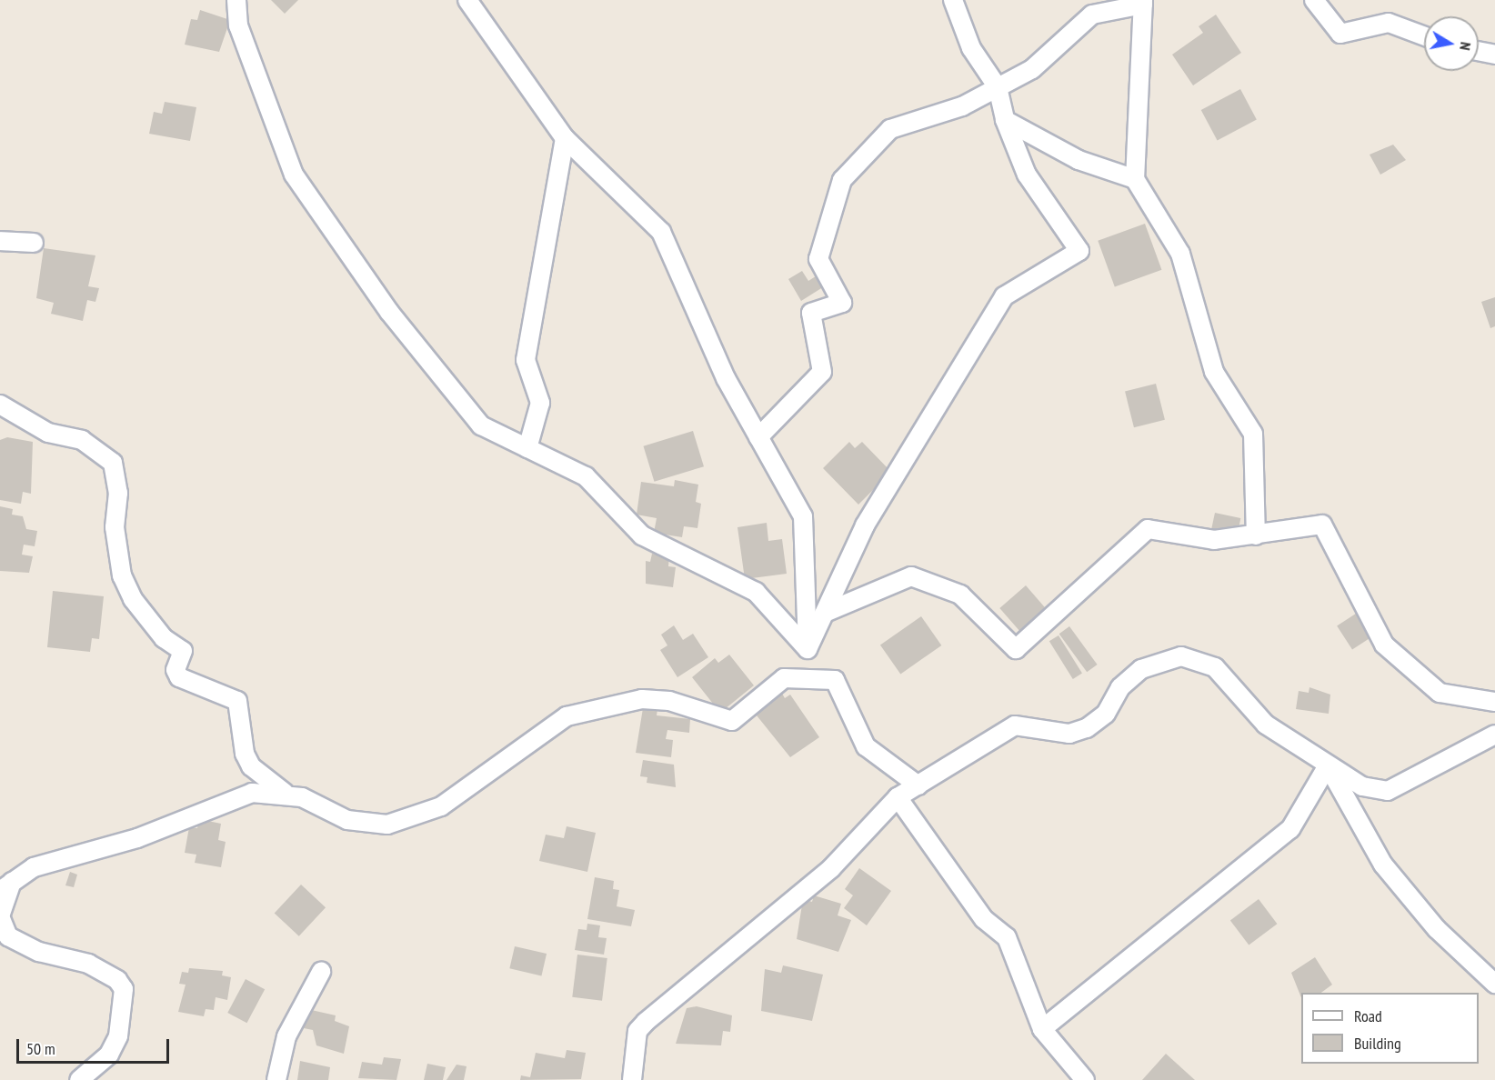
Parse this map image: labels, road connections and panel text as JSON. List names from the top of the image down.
{
  "legend": ["Road", "Building"],
  "scale_bar": "50 m",
  "north": "right"
}
